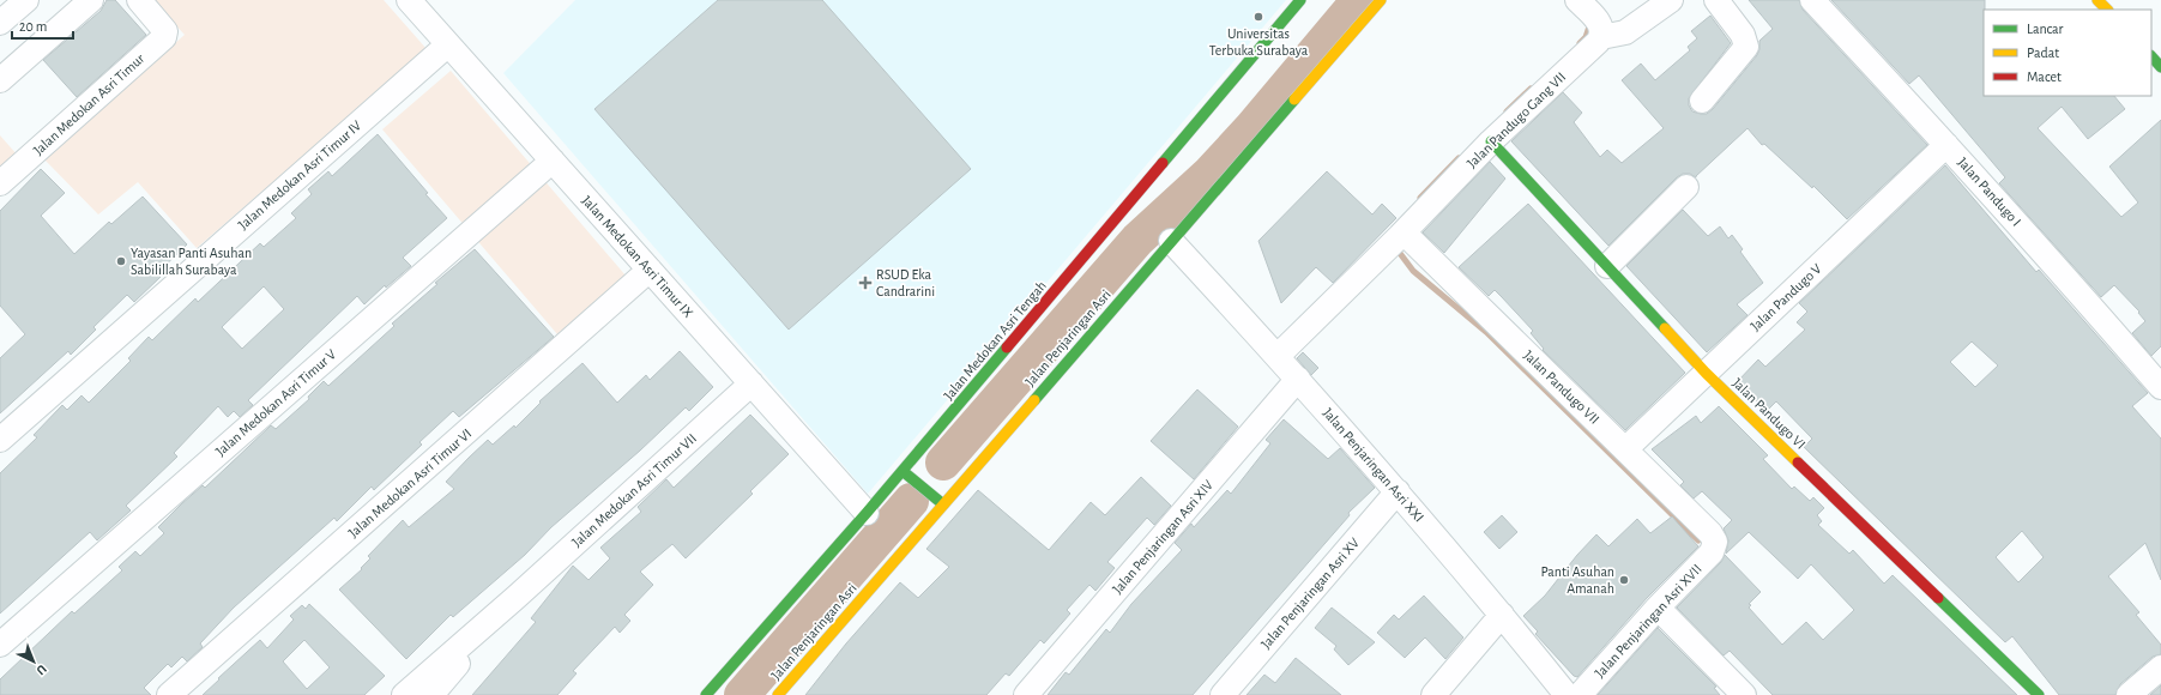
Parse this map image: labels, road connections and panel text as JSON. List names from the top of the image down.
{
  "streets": {
    "street": [
      "Jalan Medokan Asri Timur",
      "Jalan Pandugo Gang VII",
      "Jalan Medokan Asri Timur IV",
      "Jalan Pandugo I",
      "Jalan Medokan Asri Timur IX",
      "Jalan Pandugo V",
      "Jalan Penjaringan Asri",
      "Jalan Medokan Asri Tengah",
      "Jalan Pandugo VII",
      "Jalan Medokan Asri Timur V",
      "Jalan Pandugo VI",
      "Jalan Penjaringan Asri XXI",
      "Jalan Medokan Asri Timur VI",
      "Jalan Medokan Asri Timur VII",
      "Jalan Penjaringan Asri XIV",
      "Jalan Penjaringan Asri XV",
      "Jalan Penjaringan Asri XVII"
    ]
  },
  "crossings": [
    ["Jalan Pandugo Gang VII", "Jalan Pandugo VII"],
    ["Jalan Pandugo Gang VII", "Jalan Pandugo VI"],
    ["Jalan Medokan Asri Timur IV", "Jalan Medokan Asri Timur IX"],
    ["Jalan Pandugo I", "Jalan Pandugo V"],
    ["Jalan Medokan Asri Timur IX", "Jalan Medokan Asri Tengah"],
    ["Jalan Medokan Asri Timur IX", "Jalan Medokan Asri Timur V"],
    ["Jalan Medokan Asri Timur IX", "Jalan Medokan Asri Timur VI"],
    ["Jalan Medokan Asri Timur IX", "Jalan Medokan Asri Timur VII"],
    ["Jalan Pandugo V", "Jalan Pandugo VII"],
    ["Jalan Pandugo V", "Jalan Pandugo VI"],
    ["Jalan Penjaringan Asri", "Jalan Penjaringan Asri XXI"],
    ["Jalan Pandugo VII", "Jalan Penjaringan Asri XVII"],
    ["Jalan Penjaringan Asri XXI", "Jalan Penjaringan Asri XIV"],
    ["Jalan Penjaringan Asri XXI", "Jalan Penjaringan Asri XV"]
  ],
  "places": {
    "other": ["Universitas Terbuka Surabaya", "Yayasan Panti Asuhan Sabilillah Surabaya", "Panti Asuhan Amanah"],
    "health": ["RSUD Eka Candrarini"]
  },
  "legend": ["Lancar", "Padat", "Macet"],
  "scale_bar": "20 m",
  "north": "bottom right"
}
